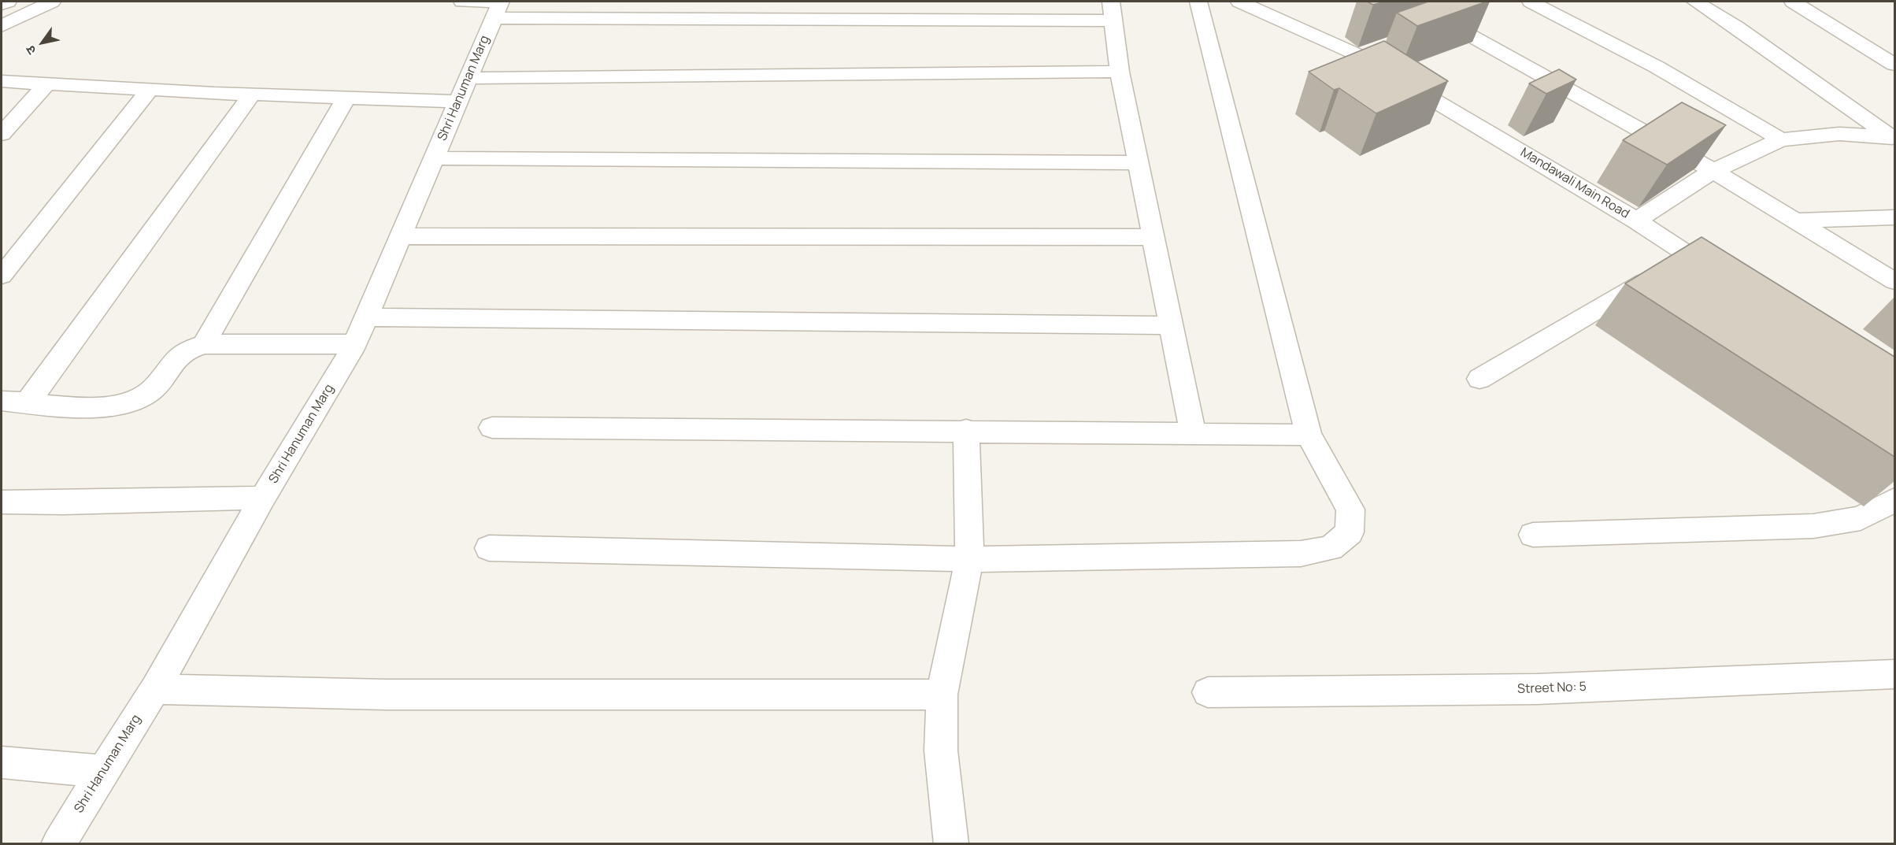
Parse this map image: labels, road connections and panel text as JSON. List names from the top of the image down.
{
  "streets": {
    "street": ["Shri Hanuman Marg", "Mandawali Main Road", "Street No: 5"]
  },
  "north": "bottom left"
}
